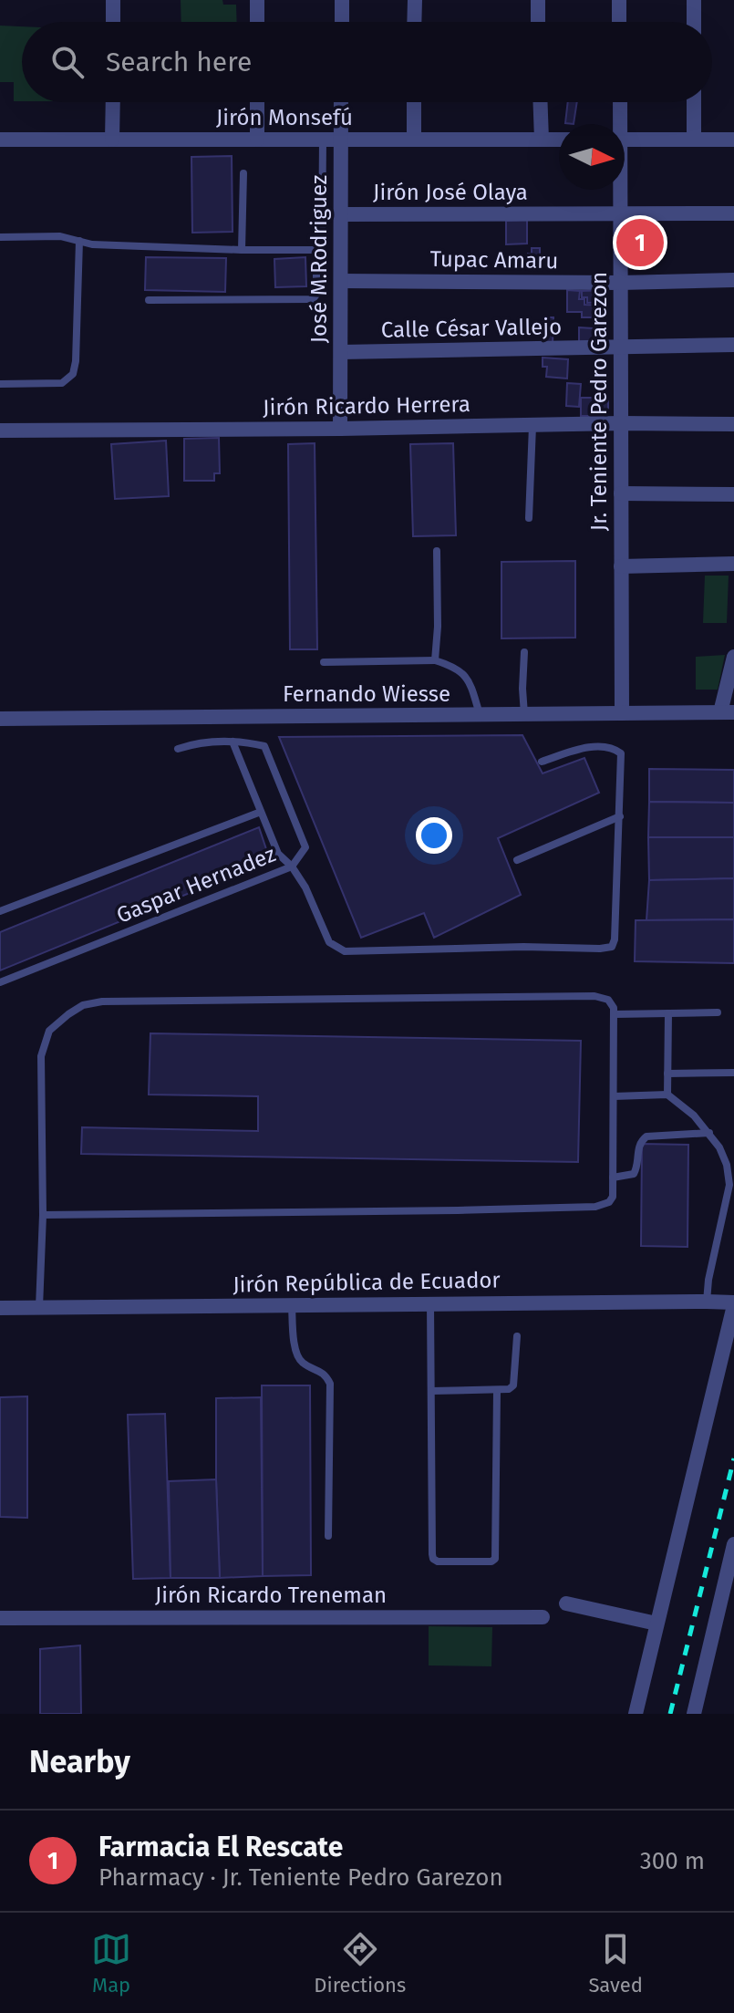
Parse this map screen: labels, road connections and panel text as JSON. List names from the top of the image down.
{
  "streets": {
    "street": [
      "Jirón Monsefú",
      "Jirón José Olaya",
      "José M.Rodriguez",
      "Tupac Amaru",
      "Calle César Vallejo",
      "Jr. Teniente Pedro Garezon",
      "Jirón Ricardo Herrera",
      "Fernando Wiesse",
      "Jirón República de Ecuador",
      "Jirón Ricardo Treneman"
    ],
    "lane": ["Gaspar Hernadez"]
  },
  "crossings": [
    ["Jirón Monsefú", "José M.Rodriguez"],
    ["Jirón José Olaya", "José M.Rodriguez"],
    ["Jirón José Olaya", "Jr. Teniente Pedro Garezon"],
    ["José M.Rodriguez", "Tupac Amaru"],
    ["José M.Rodriguez", "Calle César Vallejo"],
    ["José M.Rodriguez", "Jirón Ricardo Herrera"],
    ["Tupac Amaru", "Jr. Teniente Pedro Garezon"],
    ["Calle César Vallejo", "Jr. Teniente Pedro Garezon"],
    ["Jr. Teniente Pedro Garezon", "Jirón Ricardo Herrera"],
    ["Jr. Teniente Pedro Garezon", "Fernando Wiesse"]
  ],
  "north": "right",
  "page": {
    "search": "Search here",
    "pins": "1",
    "heading": "Nearby",
    "list": [
      {
        "mark": "1",
        "name": "Farmacia El Rescate",
        "note": "Pharmacy · Jr. Teniente Pedro Garezon",
        "value": "300 m"
      }
    ],
    "nav": ["Map", "Directions", "Saved"]
  }
}
